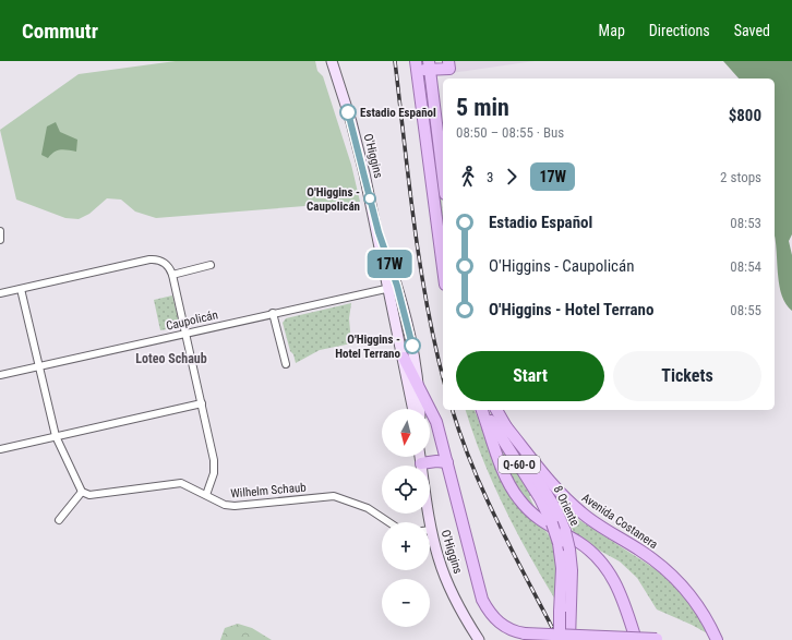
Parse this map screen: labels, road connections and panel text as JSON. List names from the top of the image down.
{
  "streets": {
    "main road": [
      "O'Higgins",
      "Q-60-O",
      "8 Oriente",
      "Avenida Costanera"
    ],
    "street": ["Caupolicán", "Wilhelm Schaub"]
  },
  "crossings": [
    ["O'Higgins", "Caupolicán"],
    ["8 Oriente", "Avenida Costanera"]
  ],
  "districts": ["Loteo Schaub"],
  "places": ["Estadio Español", "O'Higgins - Caupolicán", "O'Higgins - Hotel Terrano"],
  "lines": ["bus line 17W"],
  "north": "bottom",
  "page": {
    "header": "Commutr",
    "nav": ["Map", "Directions", "Saved"],
    "on_map": "17W",
    "heading": ["5 min", "08:50 – 08:55 · Bus", "$800"],
    "legs": ["3", "17W", "2 stops"],
    "list": [
      {
        "name": "Estadio Español",
        "value": "08:53"
      },
      {
        "name": "O'Higgins - Caupolicán",
        "value": "08:54"
      },
      {
        "name": "O'Higgins - Hotel Terrano",
        "value": "08:55"
      }
    ],
    "buttons": ["Start", "Tickets"],
    "map_buttons": ["+", "−"]
  }
}
